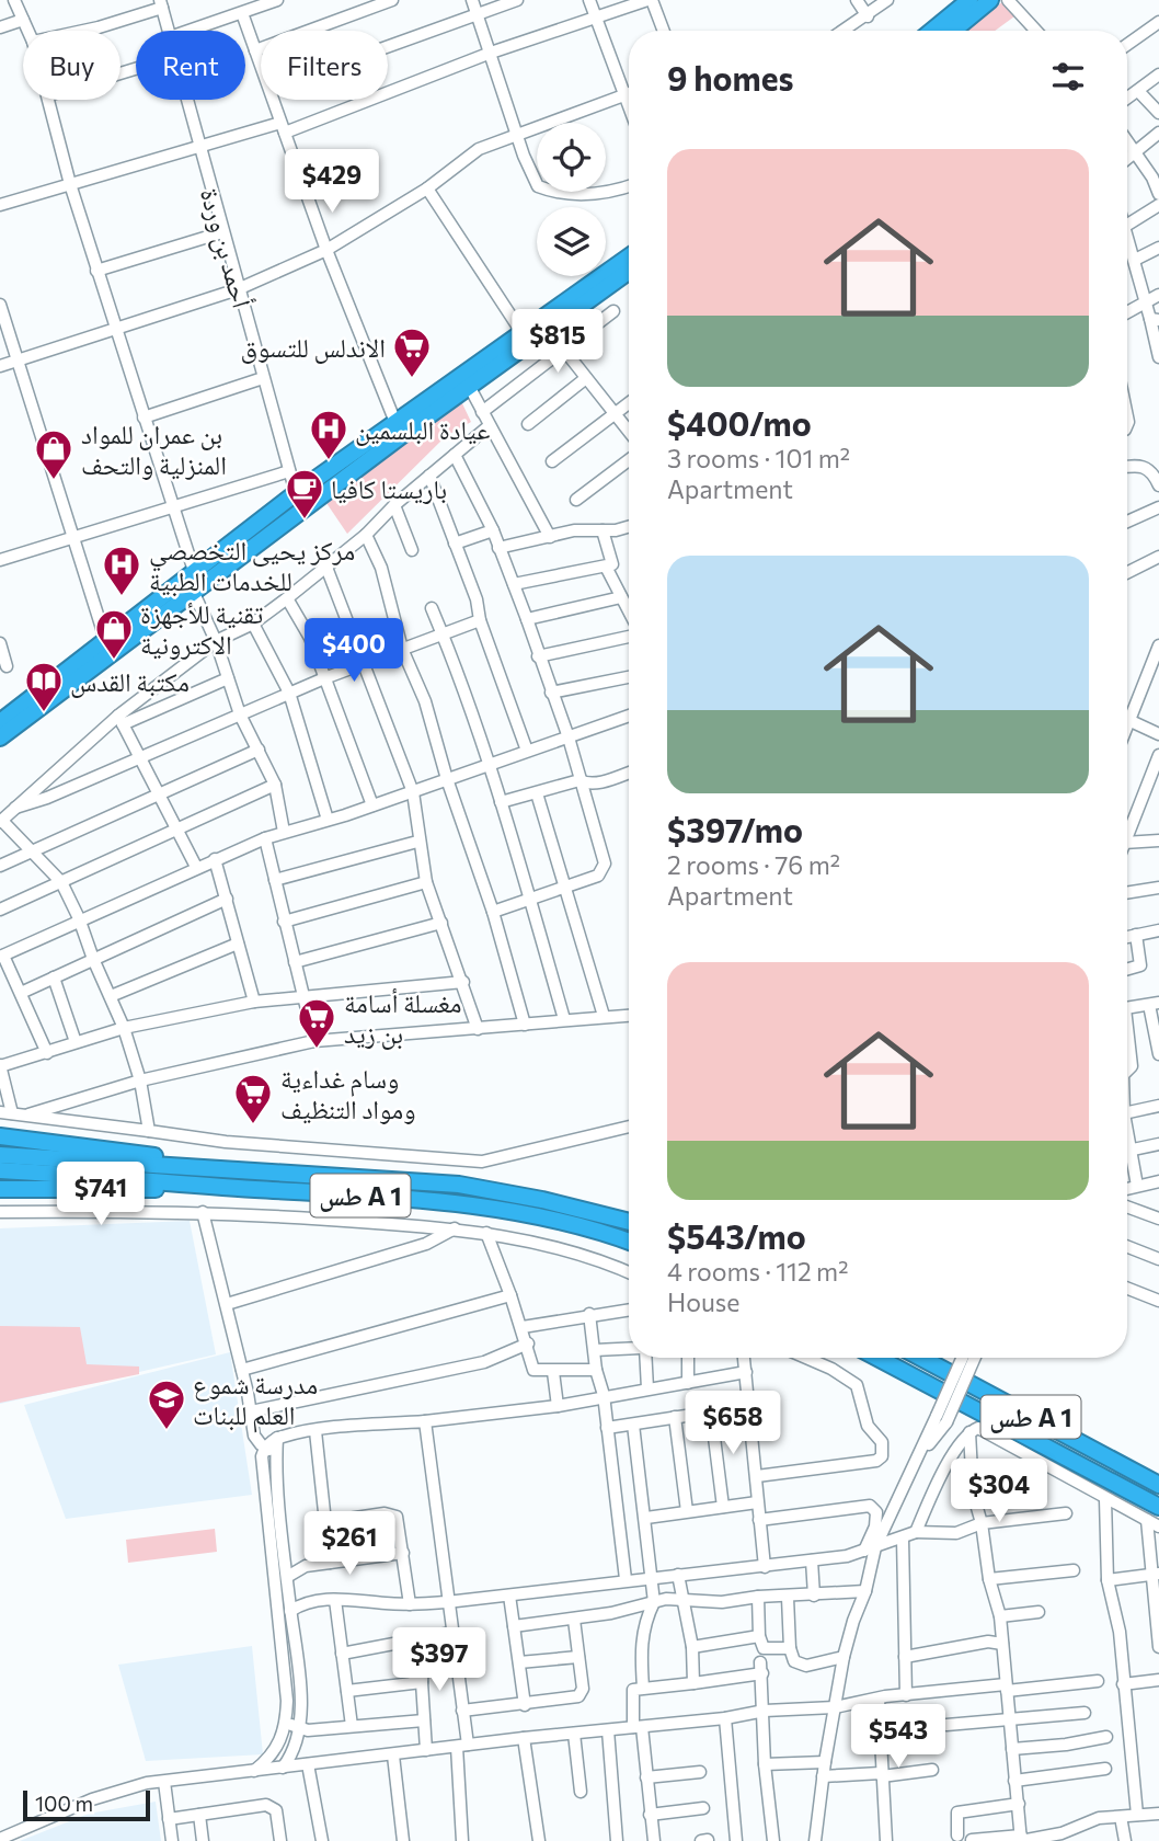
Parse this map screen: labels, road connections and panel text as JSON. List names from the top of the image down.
{
  "streets": {
    "highway": ["طس A 1"],
    "street": ["أحمد بن وردة"]
  },
  "places": {
    "supermarket": ["الاندلس للتسوق", "مغسلة أسامة بن زيد", "وسام غداءية ومواد التنظيف"],
    "hospital": ["عيادة البلسمين", "مركز يحيى التخصصي للخدمات الطبية"],
    "shop": ["بن عمران للمواد المنزلية والتحف", "تقنية للأجهزة الاكترونية"],
    "cafe": ["باريستا كافيا"],
    "library": ["مكتبة القدس"],
    "school or university": ["مدرسة شموع العلم للبنات"]
  },
  "scale_bar": "100 m",
  "page": {
    "chip": ["Buy", "Rent", "Filters"],
    "heading": "9 homes",
    "list": [
      {
        "name": "$400/mo",
        "note": "3 rooms · 101 m² · Apartment"
      },
      {
        "name": "$397/mo",
        "note": "2 rooms · 76 m² · Apartment"
      },
      {
        "name": "$543/mo",
        "note": "4 rooms · 112 m² · House"
      }
    ],
    "price": [
      "$429",
      "$815",
      "$400",
      "$741",
      "$658",
      "$304",
      "$261",
      "$397",
      "$543"
    ],
    "scale": "100 m"
  }
}
